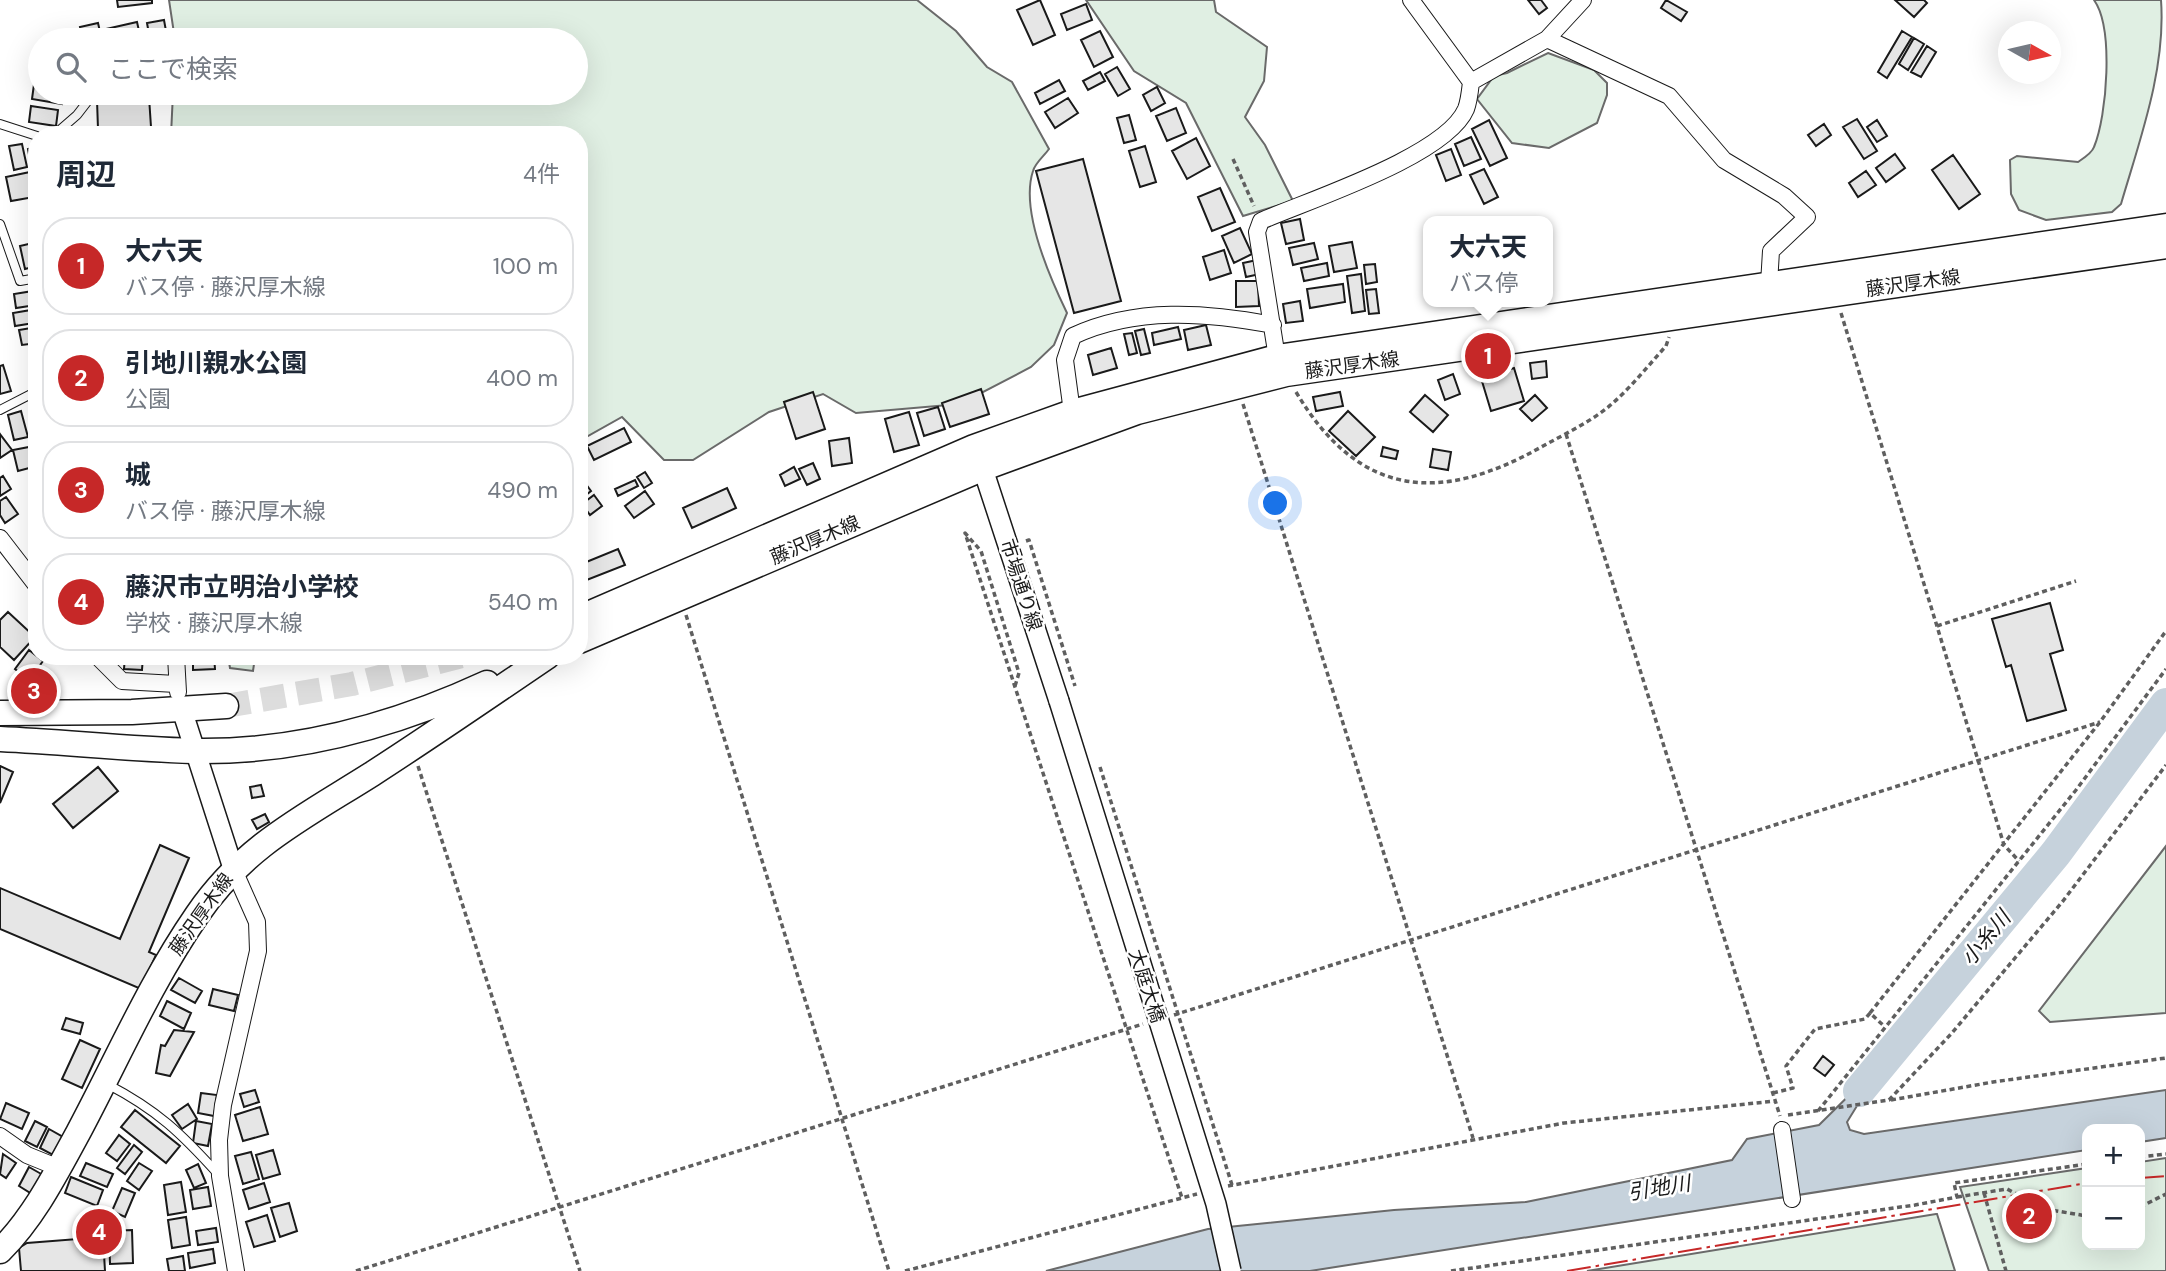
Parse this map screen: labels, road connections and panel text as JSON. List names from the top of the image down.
{
  "streets": {
    "main road": ["藤沢厚木線"],
    "street": ["市場通り線", "大庭大橋"]
  },
  "crossings": [
    ["藤沢厚木線", "市場通り線"],
    ["市場通り線", "大庭大橋"]
  ],
  "water": ["小糸川", "引地川"],
  "north": "right",
  "page": {
    "search": "ここで検索",
    "heading": ["周辺", "4件"],
    "popup": ["大六天", "バス停"],
    "list": [
      {
        "mark": "1",
        "name": "大六天",
        "note": "バス停 · 藤沢厚木線",
        "value": "100 m"
      },
      {
        "mark": "2",
        "name": "引地川親水公園",
        "note": "公園",
        "value": "400 m"
      },
      {
        "mark": "3",
        "name": "城",
        "note": "バス停 · 藤沢厚木線",
        "value": "490 m"
      },
      {
        "mark": "4",
        "name": "藤沢市立明治小学校",
        "note": "学校 · 藤沢厚木線",
        "value": "540 m"
      }
    ],
    "pins": [
      "1",
      "3",
      "2",
      "4"
    ],
    "map_buttons": ["+", "−"]
  }
}
